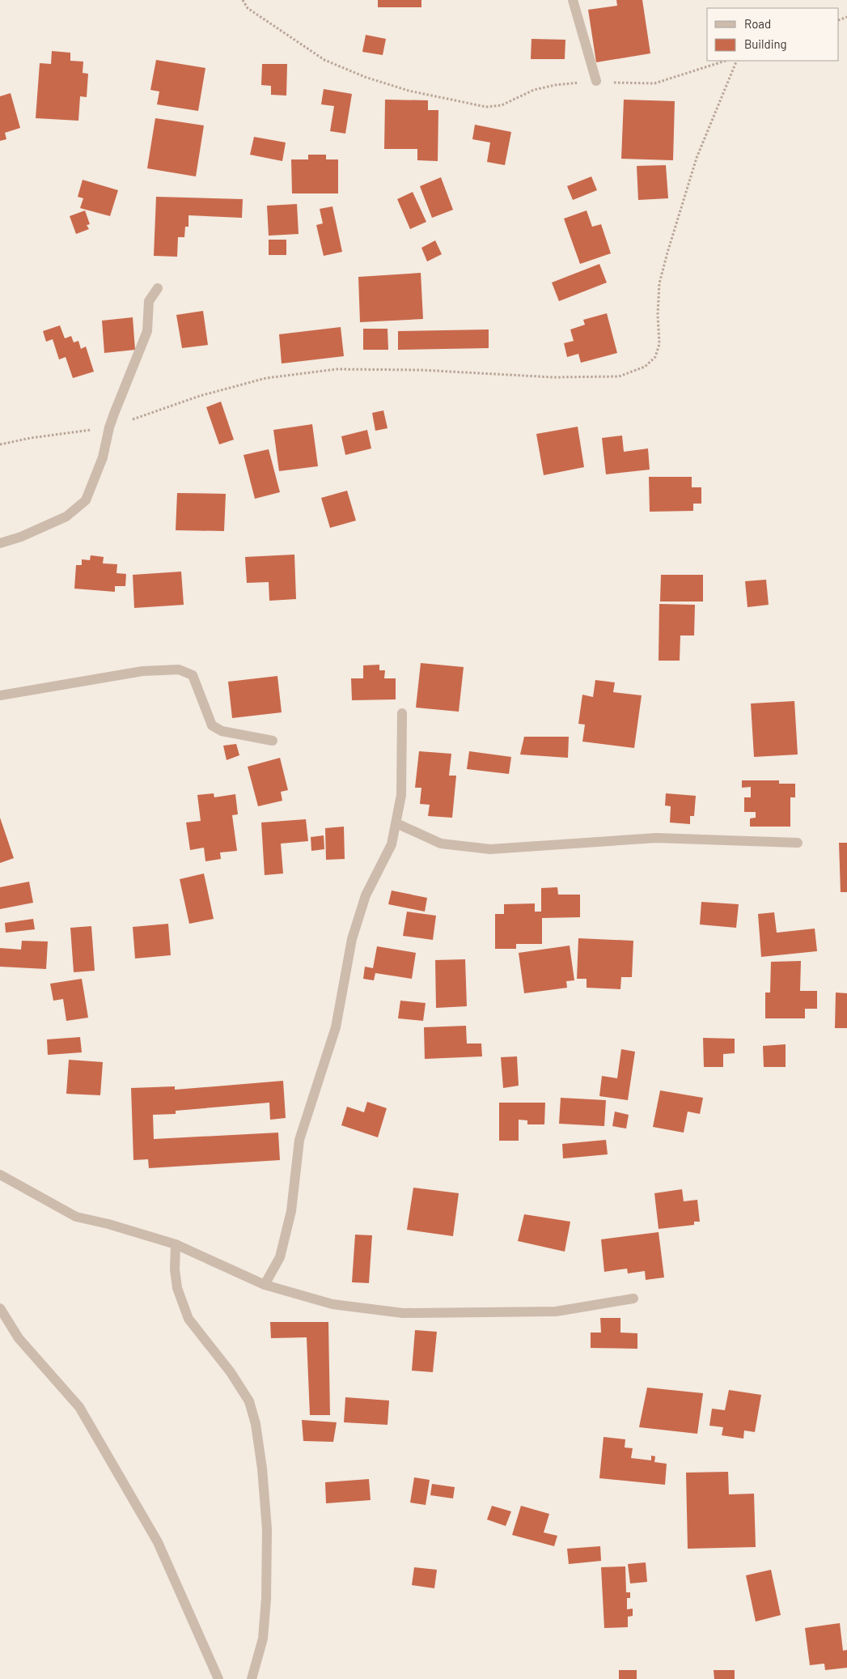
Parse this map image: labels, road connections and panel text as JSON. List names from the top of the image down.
{
  "legend": ["Road", "Building"]
}
